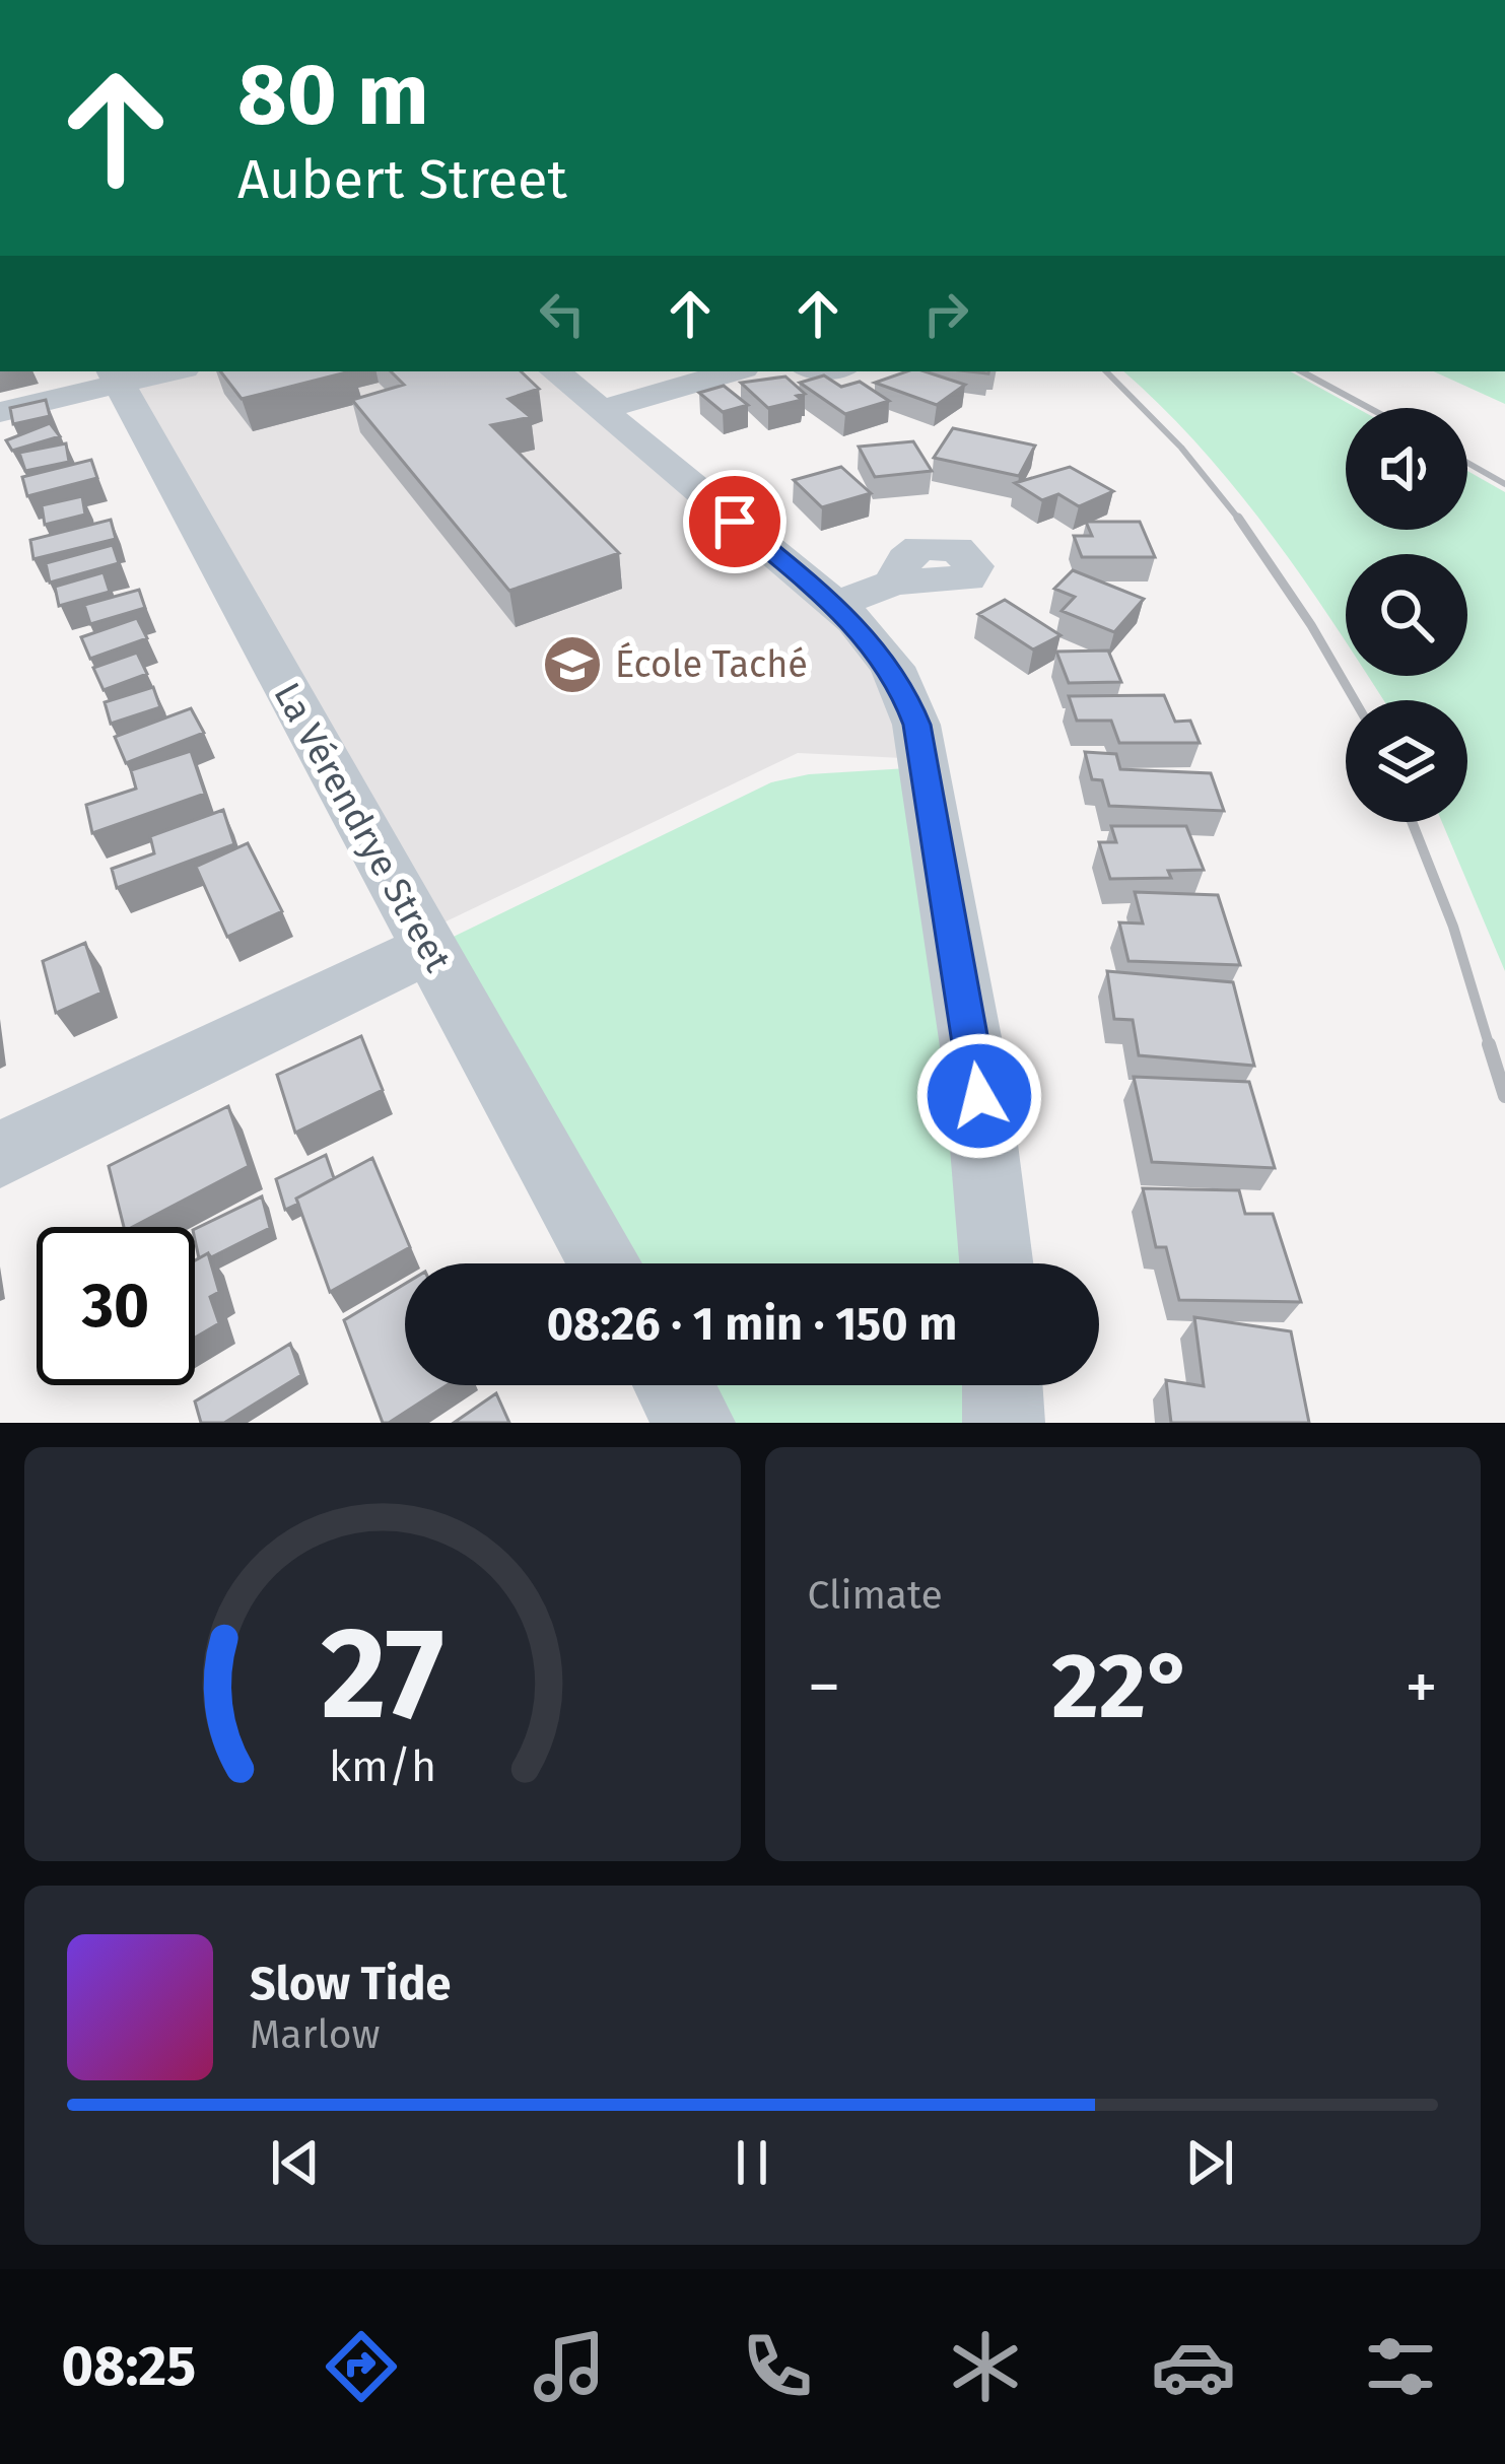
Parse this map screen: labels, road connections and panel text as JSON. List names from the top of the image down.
{
  "streets": {
    "street": ["La Vérendrye Street"]
  },
  "places": {
    "school or university": ["École Taché"]
  },
  "page": {
    "turn": ["80 m", "Aubert Street"],
    "limit": "30",
    "trip": "08:26 · 1 min · 150 m",
    "tile": "Climate",
    "heat": ["−", "22°", "+"],
    "song": ["Slow Tide", "Marlow"],
    "tabs": "08:25",
    "gauge": ["27", "km/h"]
  }
}
